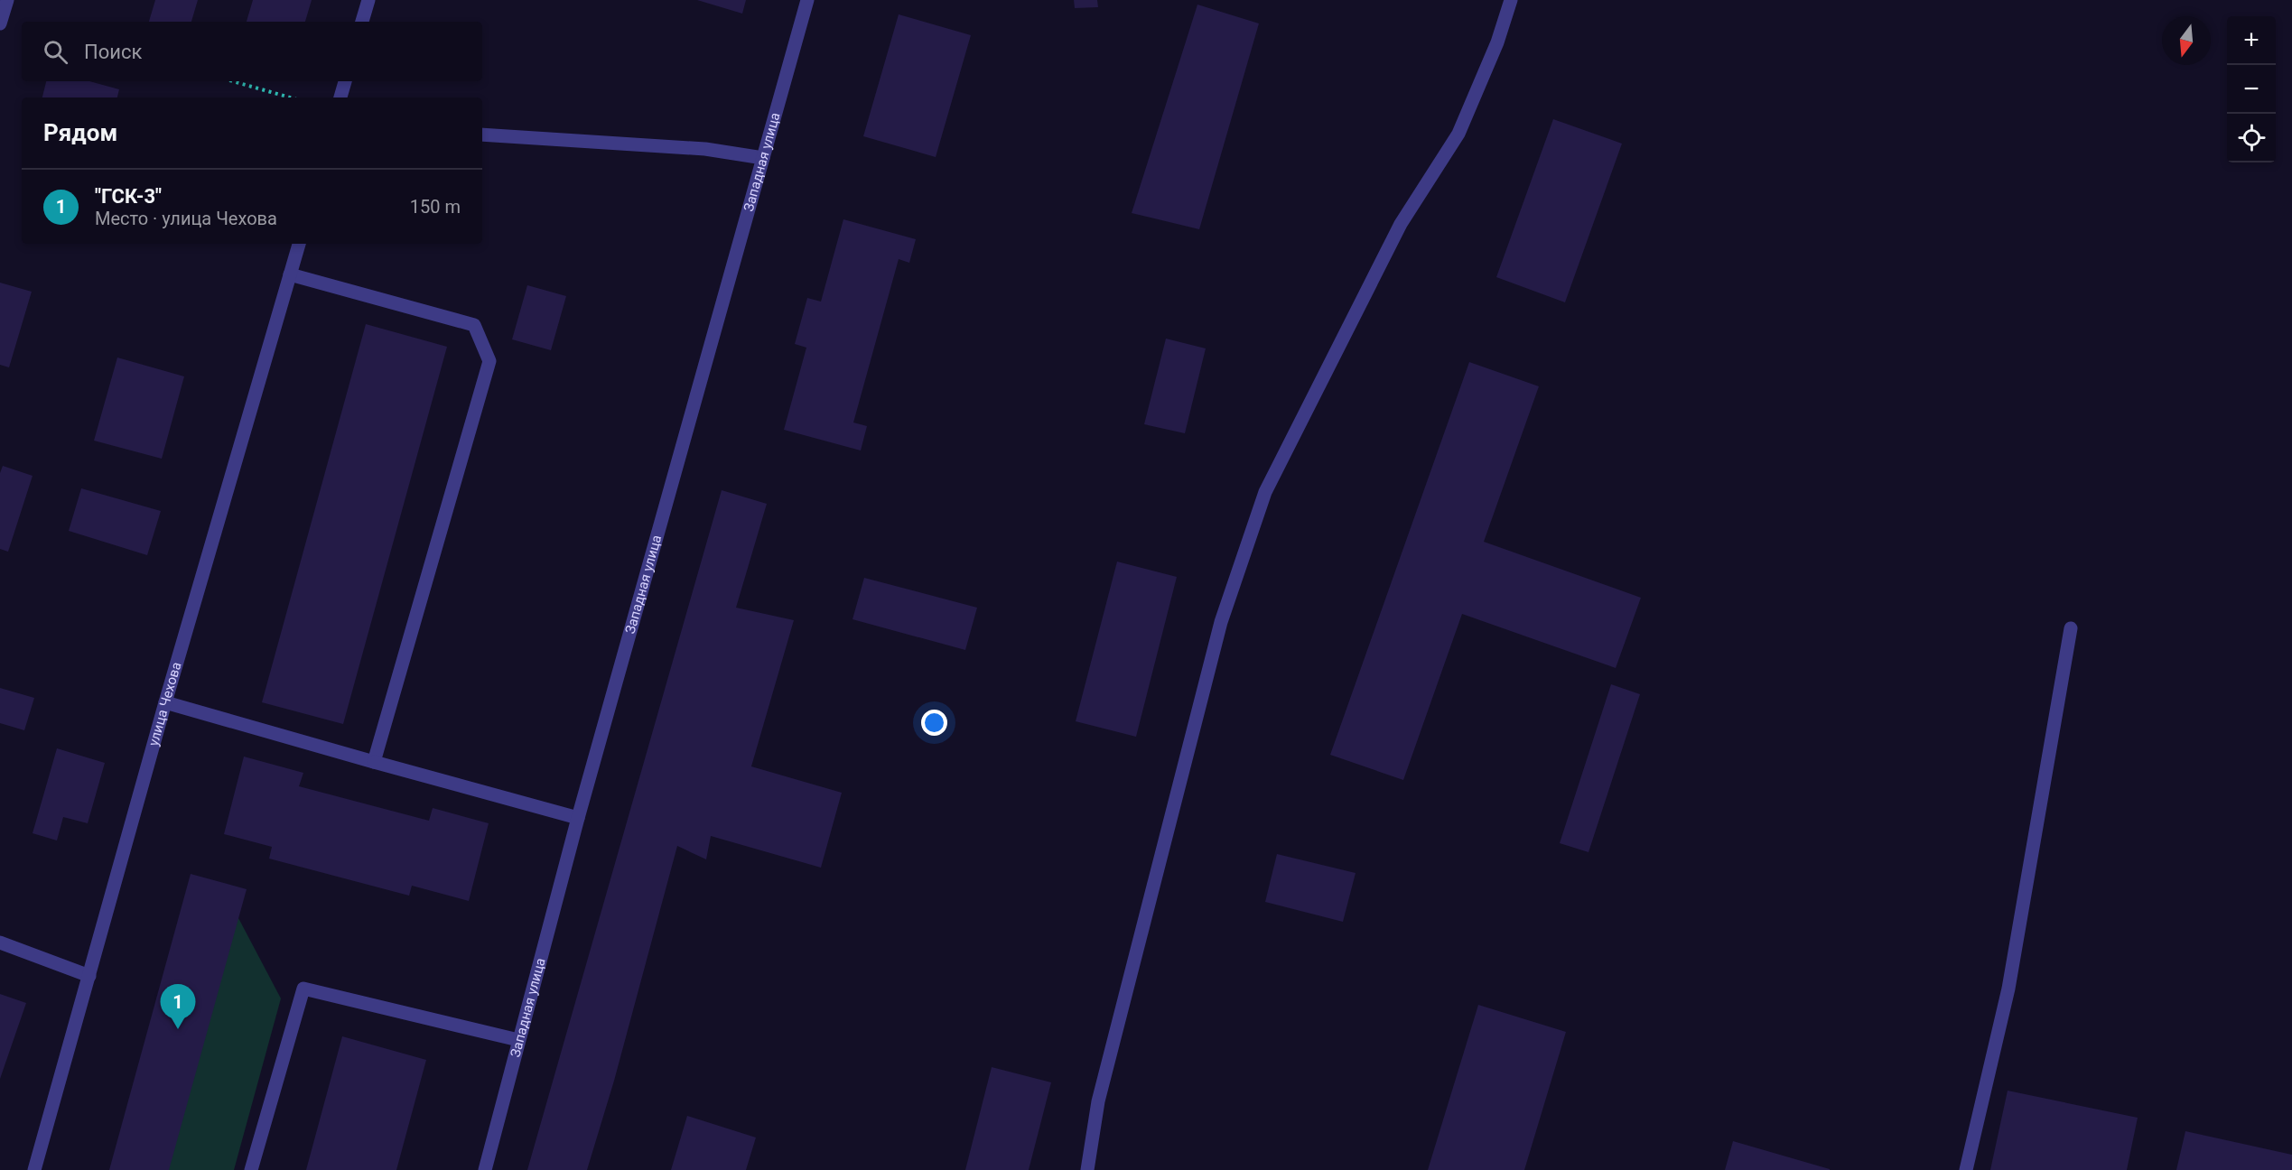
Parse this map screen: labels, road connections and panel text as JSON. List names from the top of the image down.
{
  "streets": {
    "street": ["Западная улица", "улица Чехова"]
  },
  "north": "bottom",
  "page": {
    "map_buttons": ["+", "−"],
    "search": "Поиск",
    "heading": "Рядом",
    "list": [
      {
        "mark": "1",
        "name": "\"ГСК-3\"",
        "note": "Место · улица Чехова",
        "value": "150 m"
      }
    ],
    "pins": "1"
  }
}
